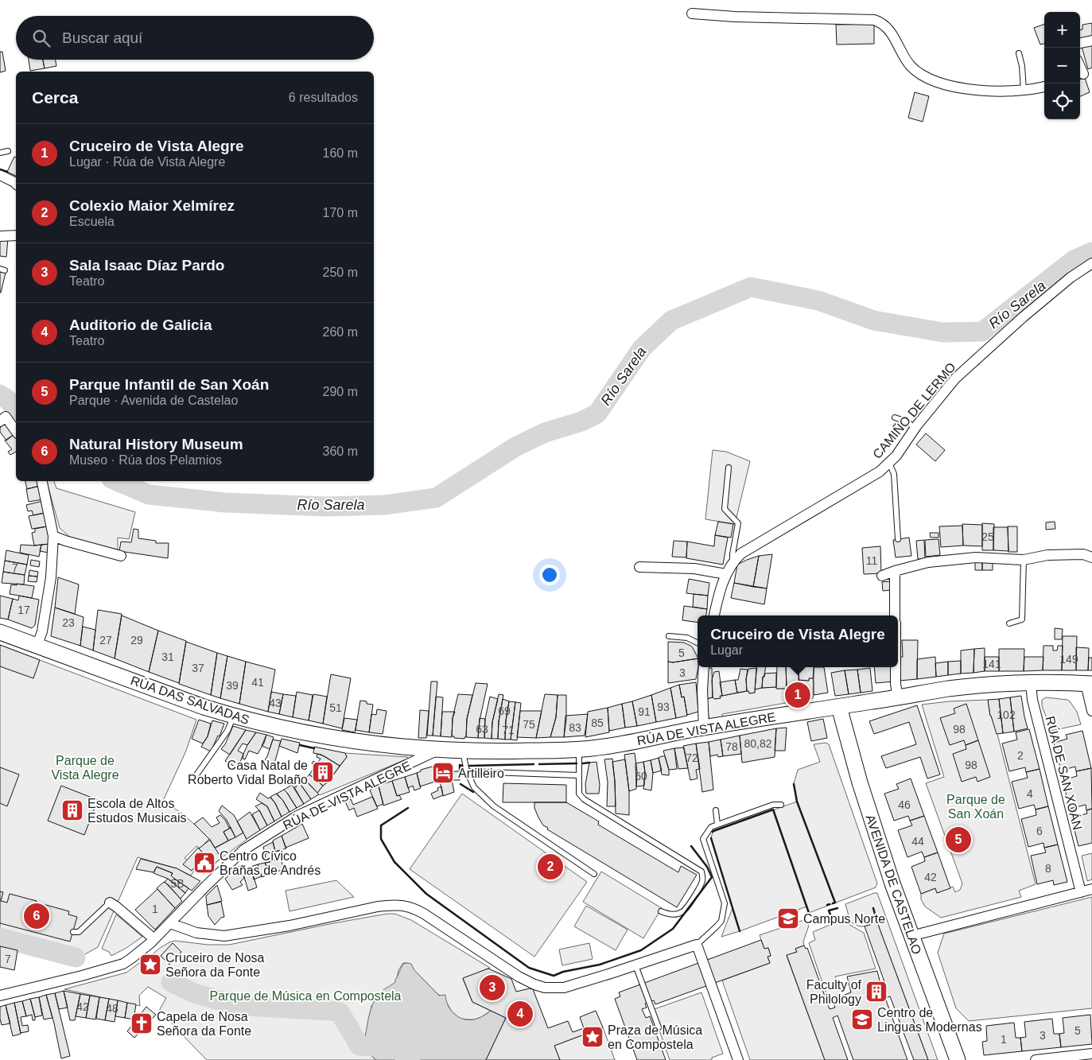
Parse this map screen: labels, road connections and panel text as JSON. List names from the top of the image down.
{
  "streets": {
    "main road": ["RÚA DAS SALVADAS", "RÚA DE VISTA ALEGRE", "AVENIDA DE CASTELAO"],
    "street": ["CAMIÑO DE LERMO", "RÚA DE SAN XOÁN"]
  },
  "crossings": [
    ["RÚA DAS SALVADAS", "RÚA DE VISTA ALEGRE"],
    ["RÚA DE VISTA ALEGRE", "RÚA DE SAN XOÁN"],
    ["RÚA DE VISTA ALEGRE", "AVENIDA DE CASTELAO"]
  ],
  "water": ["Río Sarela"],
  "parks": ["Parque de Vista Alegre", "Parque de San Xoán", "Parque de Música en Compostela"],
  "places": {
    "building": ["Casa Natal de Roberto Vidal Bolaño", "Escola de Altos Estudos Musicais", "Faculty of Philology"],
    "hotel": ["Artilleiro"],
    "public building": ["Centro Cívico Brañas de Andrés"],
    "school or university": ["Campus Norte", "Centro de Linguas Modernas"],
    "place": ["Cruceiro de Nosa Señora da Fonte", "Praza de Música en Compostela"],
    "church": ["Capela de Nosa Señora da Fonte"]
  },
  "house_numbers": [
    "25",
    "11",
    "7",
    "17",
    "23",
    "27",
    "29",
    "5",
    "31",
    "149",
    "141",
    "37",
    "3",
    "41",
    "39",
    "43",
    "93",
    "51",
    "69",
    "91",
    "102",
    "85",
    "75",
    "83",
    "63",
    "98",
    "71",
    "80,82",
    "78",
    "2",
    "72",
    "98",
    "60",
    "4",
    "46",
    "6",
    "44",
    "8",
    "42",
    "5B",
    "1",
    "7",
    "42",
    "48",
    "5",
    "3",
    "1"
  ],
  "page": {
    "map_buttons": ["+", "−"],
    "search": "Buscar aquí",
    "heading": ["Cerca", "6 resultados"],
    "list": [
      {
        "mark": "1",
        "name": "Cruceiro de Vista Alegre",
        "note": "Lugar · Rúa de Vista Alegre",
        "value": "160 m"
      },
      {
        "mark": "2",
        "name": "Colexio Maior Xelmírez",
        "note": "Escuela",
        "value": "170 m"
      },
      {
        "mark": "3",
        "name": "Sala Isaac Díaz Pardo",
        "note": "Teatro",
        "value": "250 m"
      },
      {
        "mark": "4",
        "name": "Auditorio de Galicia",
        "note": "Teatro",
        "value": "260 m"
      },
      {
        "mark": "5",
        "name": "Parque Infantil de San Xoán",
        "note": "Parque · Avenida de Castelao",
        "value": "290 m"
      },
      {
        "mark": "6",
        "name": "Natural History Museum",
        "note": "Museo · Rúa dos Pelamios",
        "value": "360 m"
      }
    ],
    "popup": ["Cruceiro de Vista Alegre", "Lugar"],
    "pins": [
      "1",
      "5",
      "2",
      "6",
      "3",
      "4"
    ]
  }
}
